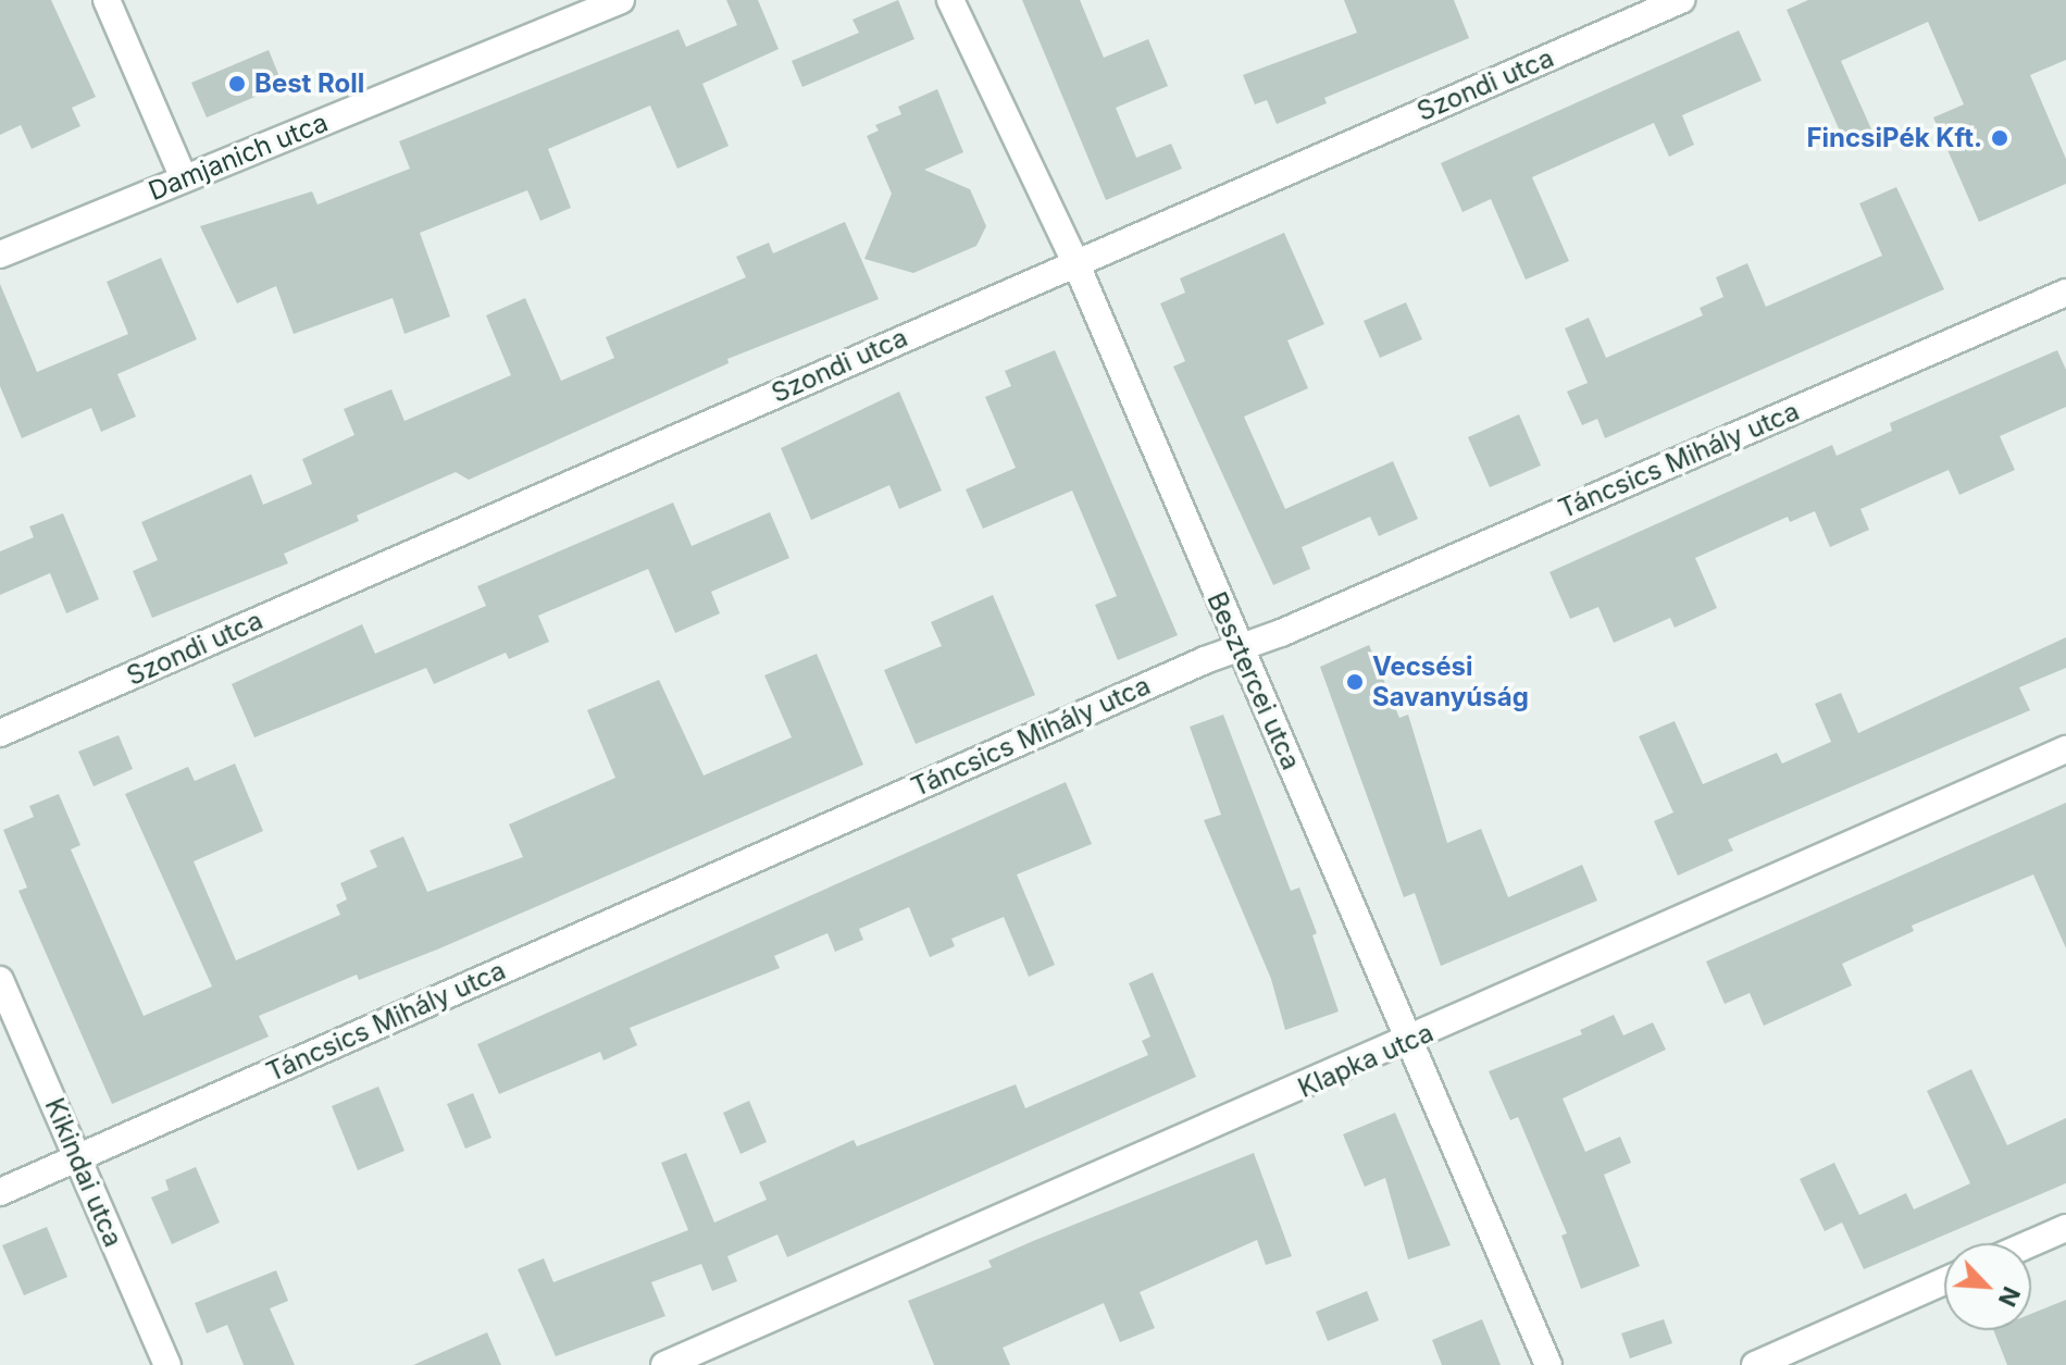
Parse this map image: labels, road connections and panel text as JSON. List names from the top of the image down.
{
  "streets": {
    "street": [
      "Szondi utca",
      "Damjanich utca",
      "Táncsics Mihály utca",
      "Besztercei utca",
      "Klapka utca",
      "Kikindai utca"
    ]
  },
  "crossings": [
    ["Szondi utca", "Besztercei utca"],
    ["Táncsics Mihály utca", "Besztercei utca"],
    ["Táncsics Mihály utca", "Kikindai utca"],
    ["Besztercei utca", "Klapka utca"]
  ],
  "places": ["Best Roll", "FincsiPék Kft.", "Vecsési Savanyúság"],
  "north": "bottom right"
}
